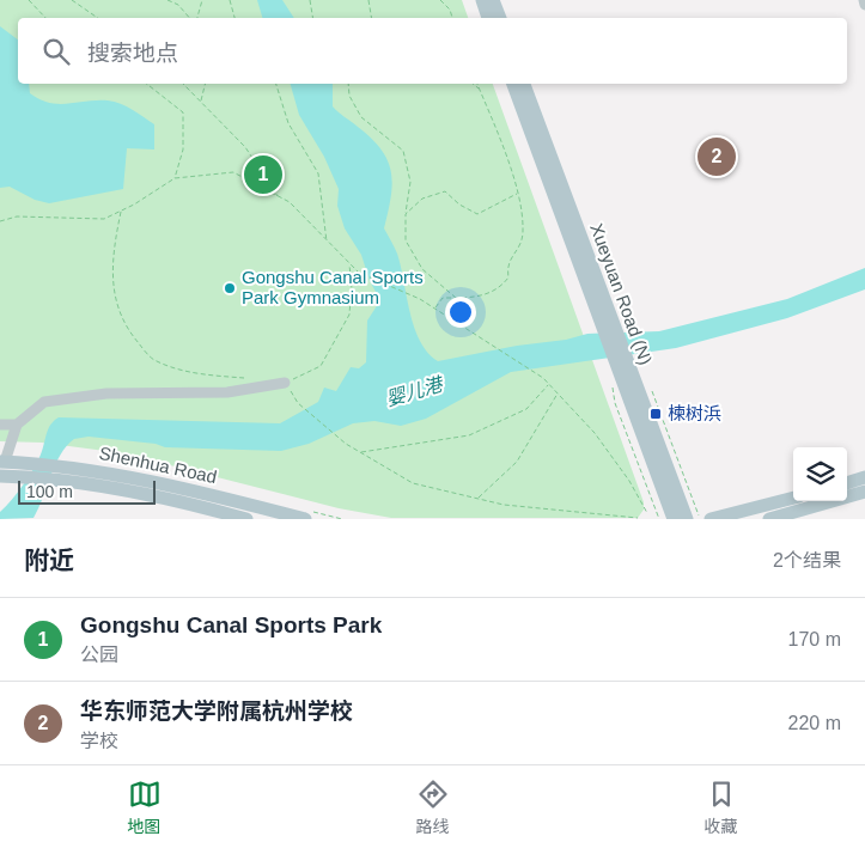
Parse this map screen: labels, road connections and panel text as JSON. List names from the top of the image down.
{
  "streets": {
    "main road": ["Xueyuan Road (N)", "Shenhua Road"]
  },
  "water": ["婴儿港"],
  "places": {
    "other": ["Gongshu Canal Sports Park Gymnasium"],
    "transit": ["楝树浜"]
  },
  "scale_bar": "100 m",
  "page": {
    "search": "搜索地点",
    "pins": ["2", "1"],
    "scale": "100 m",
    "heading": ["附近", "2个结果"],
    "list": [
      {
        "mark": "1",
        "name": "Gongshu Canal Sports Park",
        "note": "公园",
        "value": "170 m"
      },
      {
        "mark": "2",
        "name": "华东师范大学附属杭州学校",
        "note": "学校",
        "value": "220 m"
      }
    ],
    "nav": ["地图", "路线", "收藏"]
  }
}
